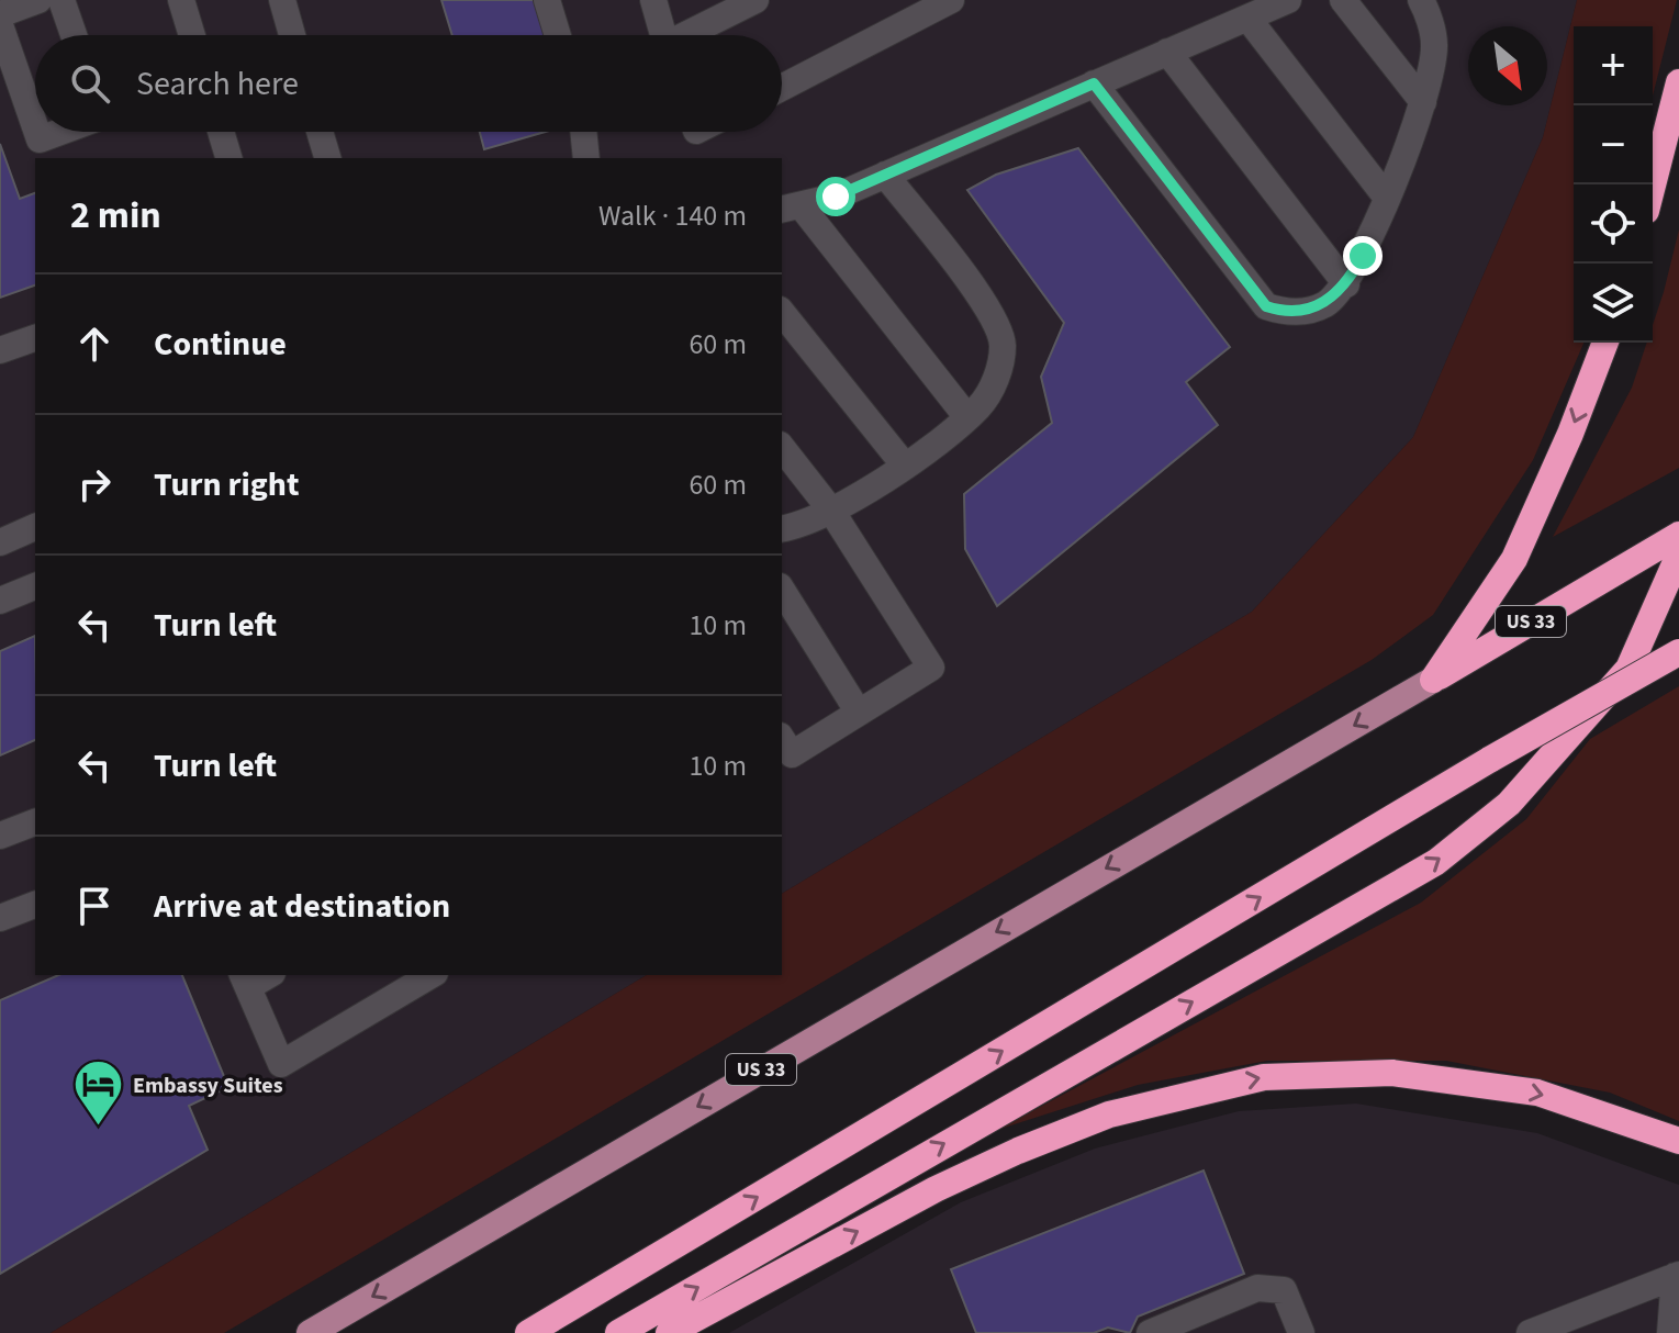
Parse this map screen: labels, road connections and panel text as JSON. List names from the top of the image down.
{
  "streets": {
    "highway": ["US 33"]
  },
  "places": {
    "hotel": ["Embassy Suites"]
  },
  "north": "bottom right",
  "page": {
    "map_buttons": ["+", "−"],
    "search": "Search here",
    "heading": ["2 min", "Walk · 140 m"],
    "list": [
      ["Continue", "60 m"],
      ["Turn right", "60 m"],
      ["Turn left", "10 m"],
      ["Turn left", "10 m"],
      "Arrive at destination"
    ]
  }
}
